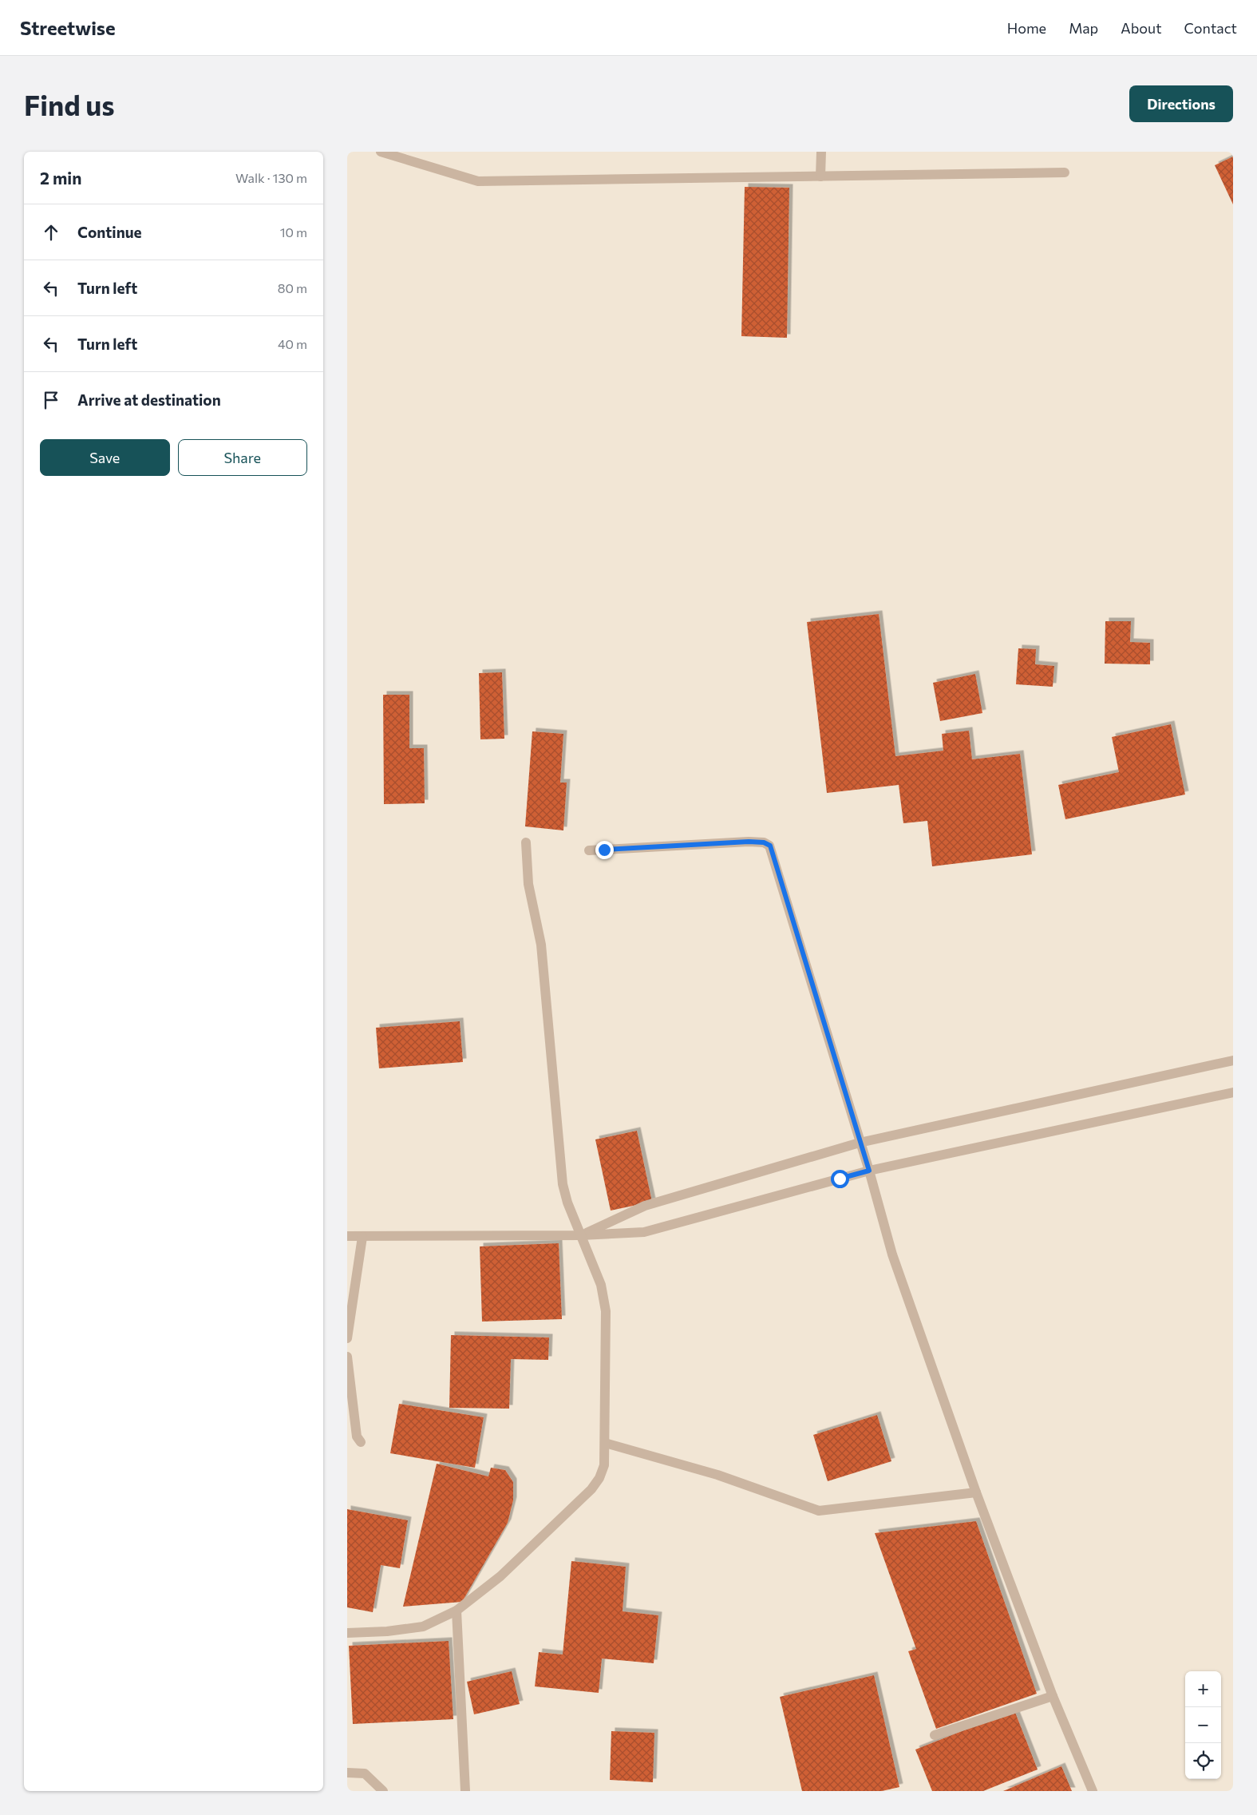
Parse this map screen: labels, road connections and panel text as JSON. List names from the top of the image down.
{
  "page": {
    "header": "Streetwise",
    "nav": [
      "Home",
      "Map",
      "About",
      "Contact"
    ],
    "buttons": [
      "Directions",
      ["Save", "Share"]
    ],
    "title": "Find us",
    "heading": ["2 min", "Walk · 130 m"],
    "list": [
      ["Continue", "10 m"],
      ["Turn left", "80 m"],
      ["Turn left", "40 m"],
      "Arrive at destination"
    ],
    "map_buttons": ["+", "−"]
  }
}
